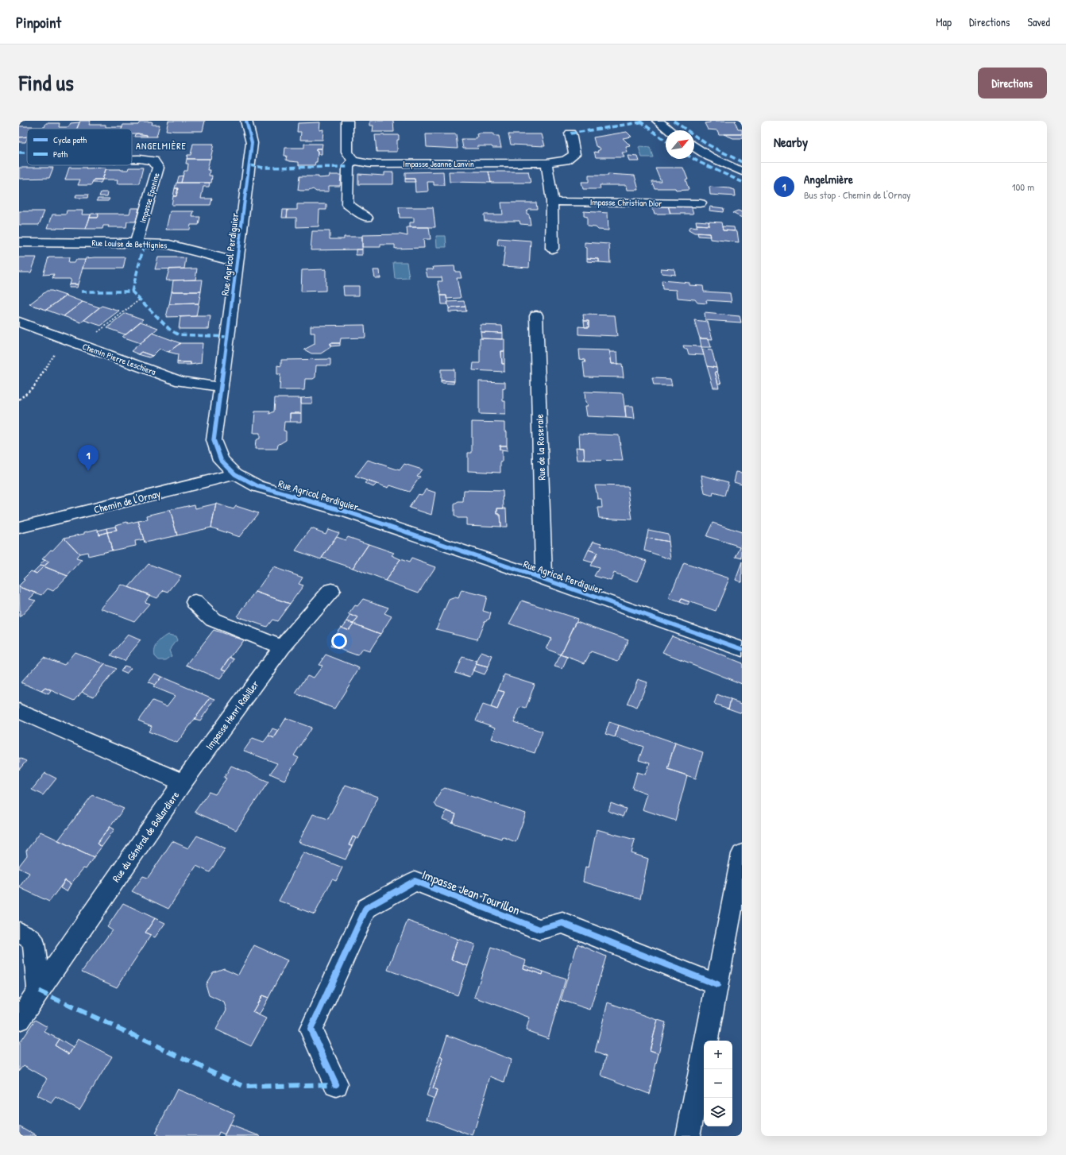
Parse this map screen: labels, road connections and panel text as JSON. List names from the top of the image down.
{
  "streets": {
    "street": [
      "Impasse Jeanne Lanvin",
      "Impasse Eponine",
      "Impasse Christian Dior",
      "Rue Louise de Bettignies",
      "Rue Agricol Perdiguier",
      "Chemin Pierre Leschiera",
      "Rue de la Roseraie",
      "Chemin de l'Ornay",
      "Impasse Henri Rabiller",
      "Rue du Général de Bollardiere",
      "Impasse Jean Tourillon"
    ]
  },
  "crossings": [
    ["Impasse Eponine", "Rue Louise de Bettignies"],
    ["Rue Louise de Bettignies", "Rue Agricol Perdiguier"],
    ["Rue Agricol Perdiguier", "Chemin Pierre Leschiera"],
    ["Rue Agricol Perdiguier", "Rue de la Roseraie"],
    ["Rue Agricol Perdiguier", "Chemin de l'Ornay"],
    ["Impasse Henri Rabiller", "Rue du Général de Bollardiere"]
  ],
  "districts": ["ANGELMIÈRE"],
  "legend": ["Cycle path", "Path"],
  "north": "top right",
  "page": {
    "header": "Pinpoint",
    "nav": ["Map", "Directions", "Saved"],
    "title": "Find us",
    "buttons": "Directions",
    "heading": "Nearby",
    "list": [
      {
        "mark": "1",
        "name": "Angelmière",
        "note": "Bus stop · Chemin de l'Ornay",
        "value": "100 m"
      }
    ],
    "pins": "1",
    "map_buttons": ["+", "−"]
  }
}
